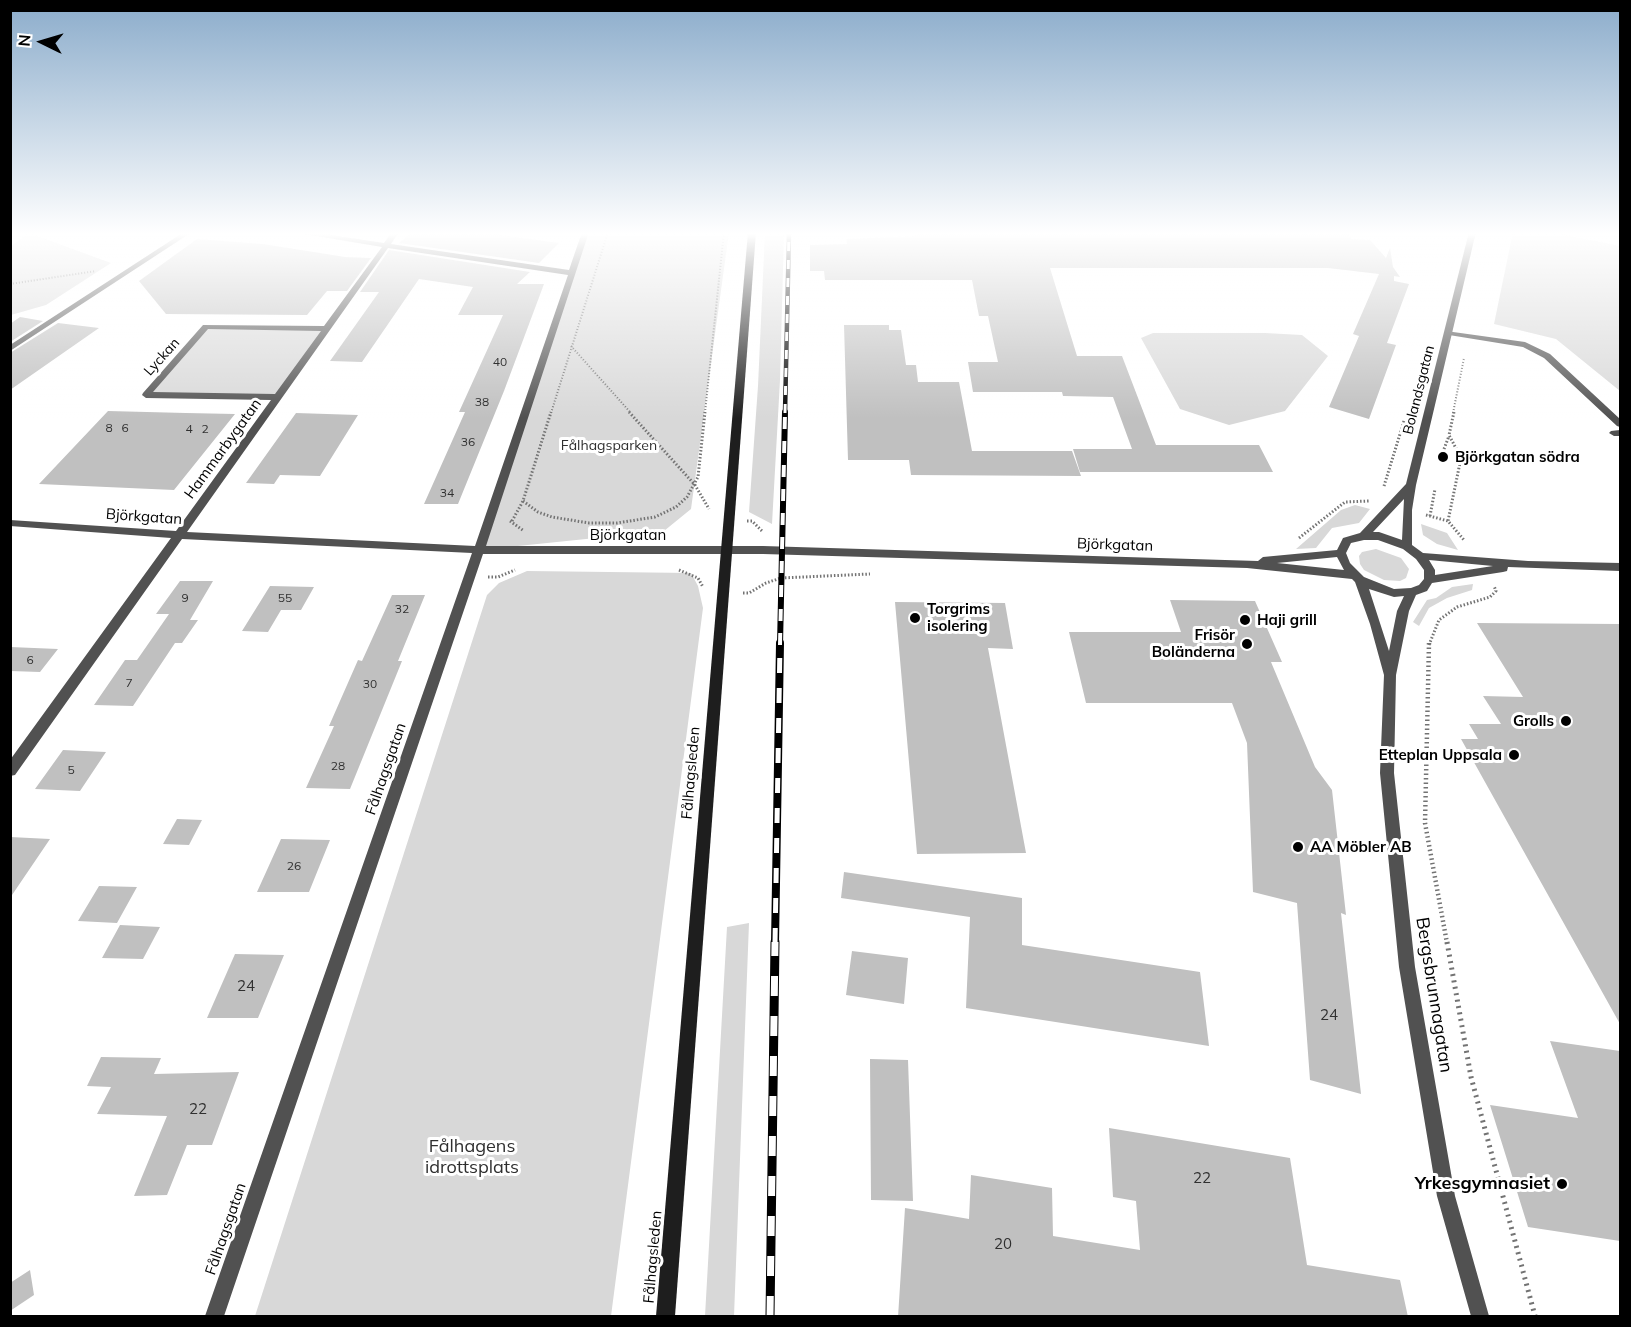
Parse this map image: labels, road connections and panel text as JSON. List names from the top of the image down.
{
  "streets": {
    "main road": ["Fålhagsleden"],
    "street": [
      "Lyckan",
      "Bolandsgatan",
      "Hammarbygatan",
      "Björkgatan",
      "Fålhagsgatan",
      "Bergsbrunnagatan"
    ]
  },
  "crossings": [
    ["Lyckan", "Hammarbygatan"],
    ["Bolandsgatan", "Björkgatan"],
    ["Bolandsgatan", "Bergsbrunnagatan"],
    ["Hammarbygatan", "Björkgatan"],
    ["Björkgatan", "Fålhagsgatan"],
    ["Björkgatan", "Fålhagsleden"],
    ["Björkgatan", "Bergsbrunnagatan"]
  ],
  "parks": ["Fålhagsparken", "Fålhagens idrottsplats"],
  "places": [
    "Björkgatan södra",
    "Torgrims isolering",
    "Haji grill",
    "Frisör Boländerna",
    "Grolls",
    "Etteplan Uppsala",
    "AA Möbler AB",
    "Yrkesgymnasiet"
  ],
  "house_numbers": [
    "40",
    "38",
    "8",
    "6",
    "4",
    "2",
    "36",
    "34",
    "9",
    "55",
    "32",
    "6",
    "7",
    "30",
    "28",
    "5",
    "26",
    "24",
    "24",
    "22",
    "22",
    "20"
  ],
  "north": "left"
}
